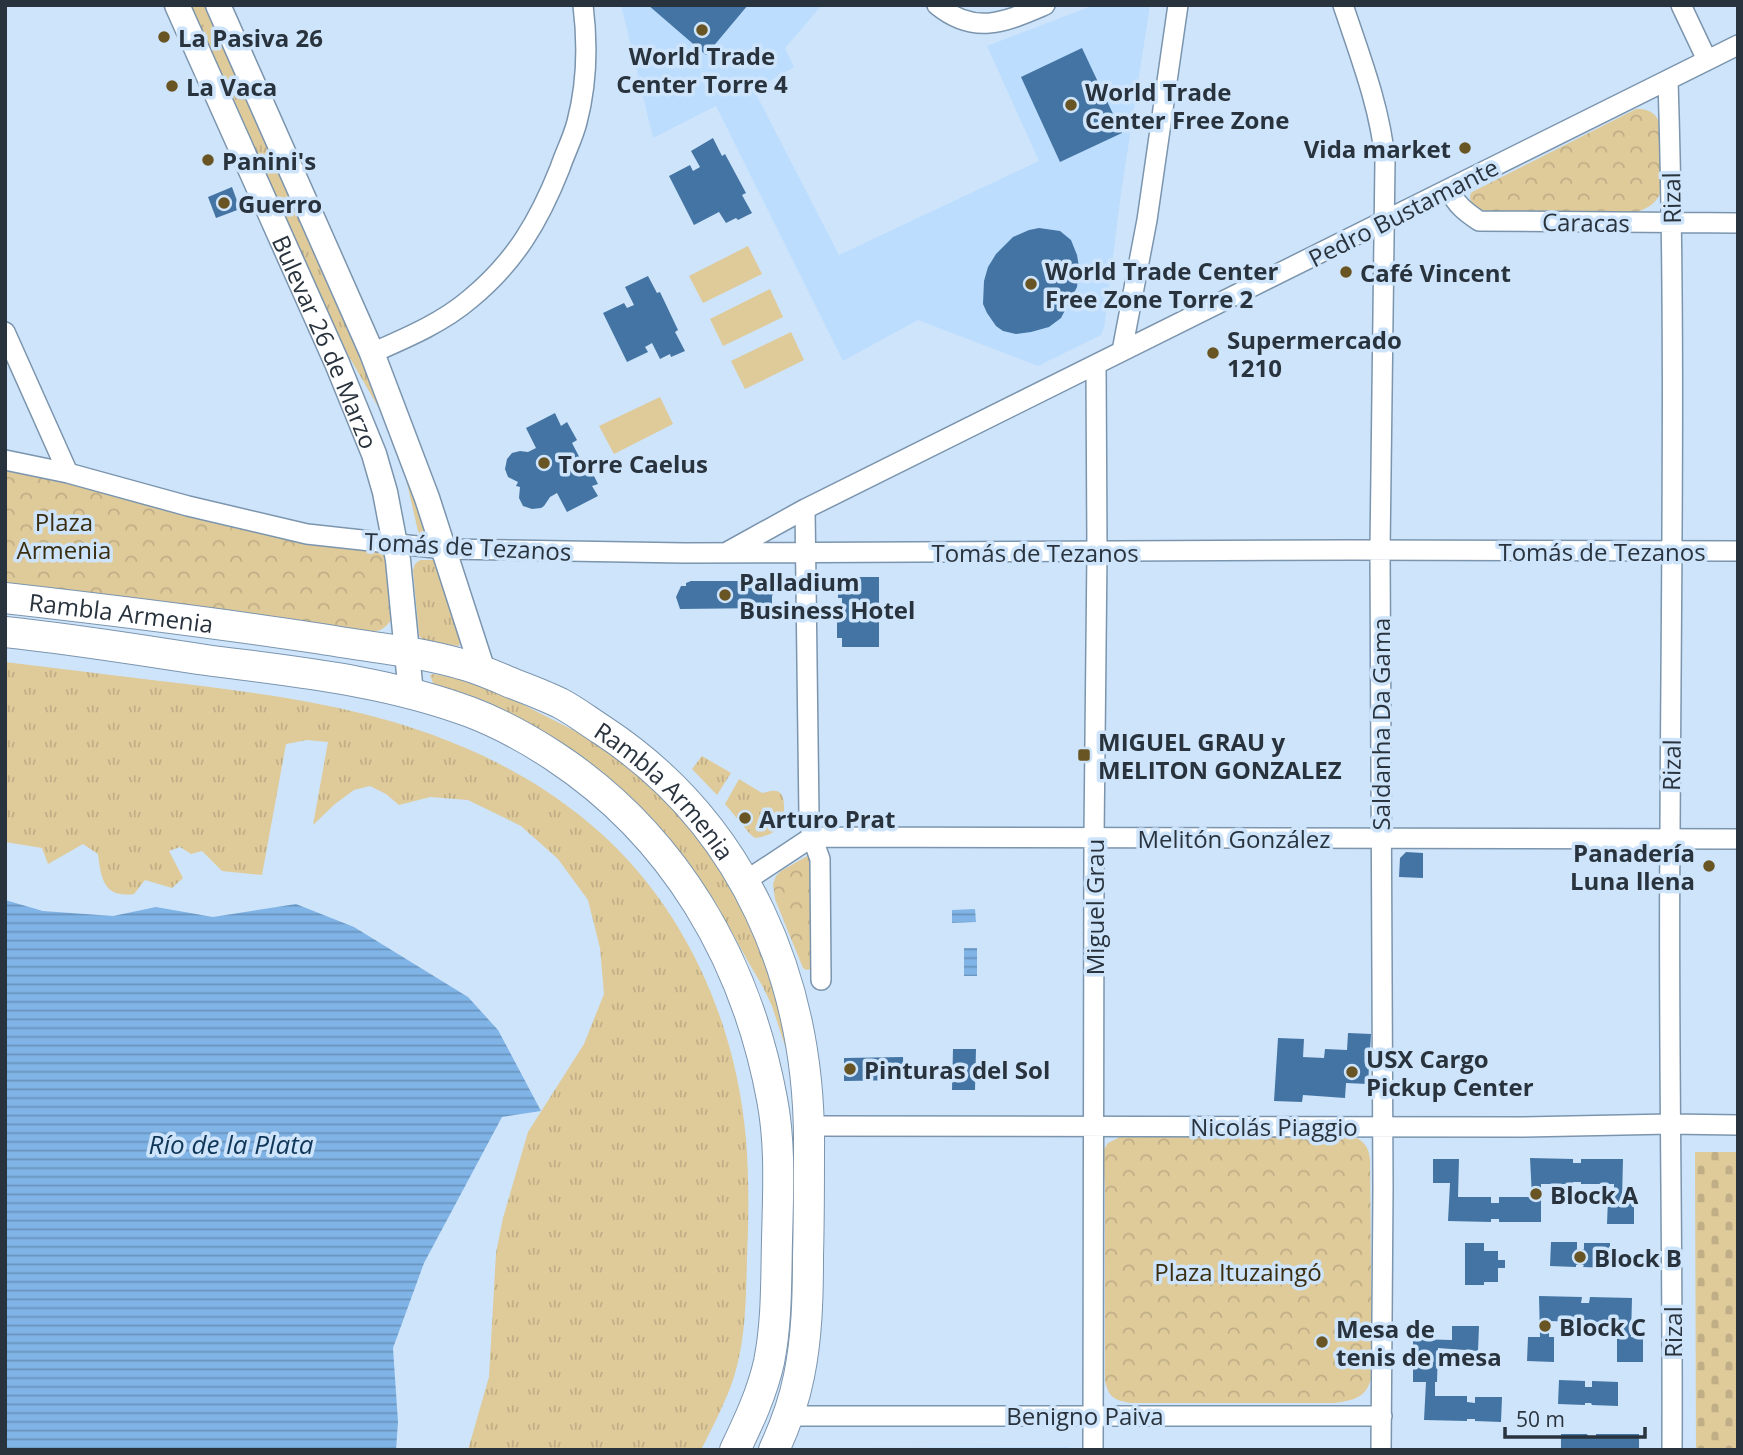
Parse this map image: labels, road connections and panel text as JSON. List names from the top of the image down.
{
  "streets": {
    "main road": ["Rambla Armenia"],
    "street": [
      "Rizal",
      "Pedro Bustamante",
      "Caracas",
      "Bulevar 26 de Marzo",
      "Tomás de Tezanos",
      "Saldanha Da Gama",
      "Melitón González",
      "Miguel Grau",
      "Nicolás Piaggio",
      "Benigno Paiva"
    ]
  },
  "crossings": [
    ["Rizal", "Pedro Bustamante"],
    ["Rizal", "Caracas"],
    ["Rizal", "Tomás de Tezanos"],
    ["Rizal", "Melitón González"],
    ["Rizal", "Nicolás Piaggio"],
    ["Pedro Bustamante", "Caracas"],
    ["Pedro Bustamante", "Tomás de Tezanos"],
    ["Pedro Bustamante", "Saldanha Da Gama"],
    ["Pedro Bustamante", "Miguel Grau"],
    ["Bulevar 26 de Marzo", "Tomás de Tezanos"],
    ["Bulevar 26 de Marzo", "Rambla Armenia"],
    ["Tomás de Tezanos", "Saldanha Da Gama"],
    ["Tomás de Tezanos", "Miguel Grau"],
    ["Rambla Armenia", "Nicolás Piaggio"],
    ["Rambla Armenia", "Benigno Paiva"],
    ["Saldanha Da Gama", "Melitón González"],
    ["Saldanha Da Gama", "Nicolás Piaggio"],
    ["Saldanha Da Gama", "Benigno Paiva"],
    ["Melitón González", "Miguel Grau"],
    ["Miguel Grau", "Nicolás Piaggio"],
    ["Miguel Grau", "Benigno Paiva"]
  ],
  "water": ["Río de la Plata"],
  "parks": ["Plaza Armenia", "Plaza Ituzaingó"],
  "places": {
    "other": [
      "World Trade Center Torre 4",
      "La Pasiva 26",
      "La Vaca",
      "World Trade Center Free Zone",
      "Vida market",
      "Panini's",
      "Guerro",
      "Café Vincent",
      "World Trade Center Free Zone Torre 2",
      "Supermercado 1210",
      "Torre Caelus",
      "Palladium Business Hotel",
      "Arturo Prat",
      "Panadería Luna llena",
      "Pinturas del Sol",
      "USX Cargo Pickup Center",
      "Block A",
      "Block B",
      "Block C",
      "Mesa de tenis de mesa"
    ],
    "transit": ["MIGUEL GRAU y MELITON GONZALEZ"]
  },
  "scale_bar": "50 m"
}
